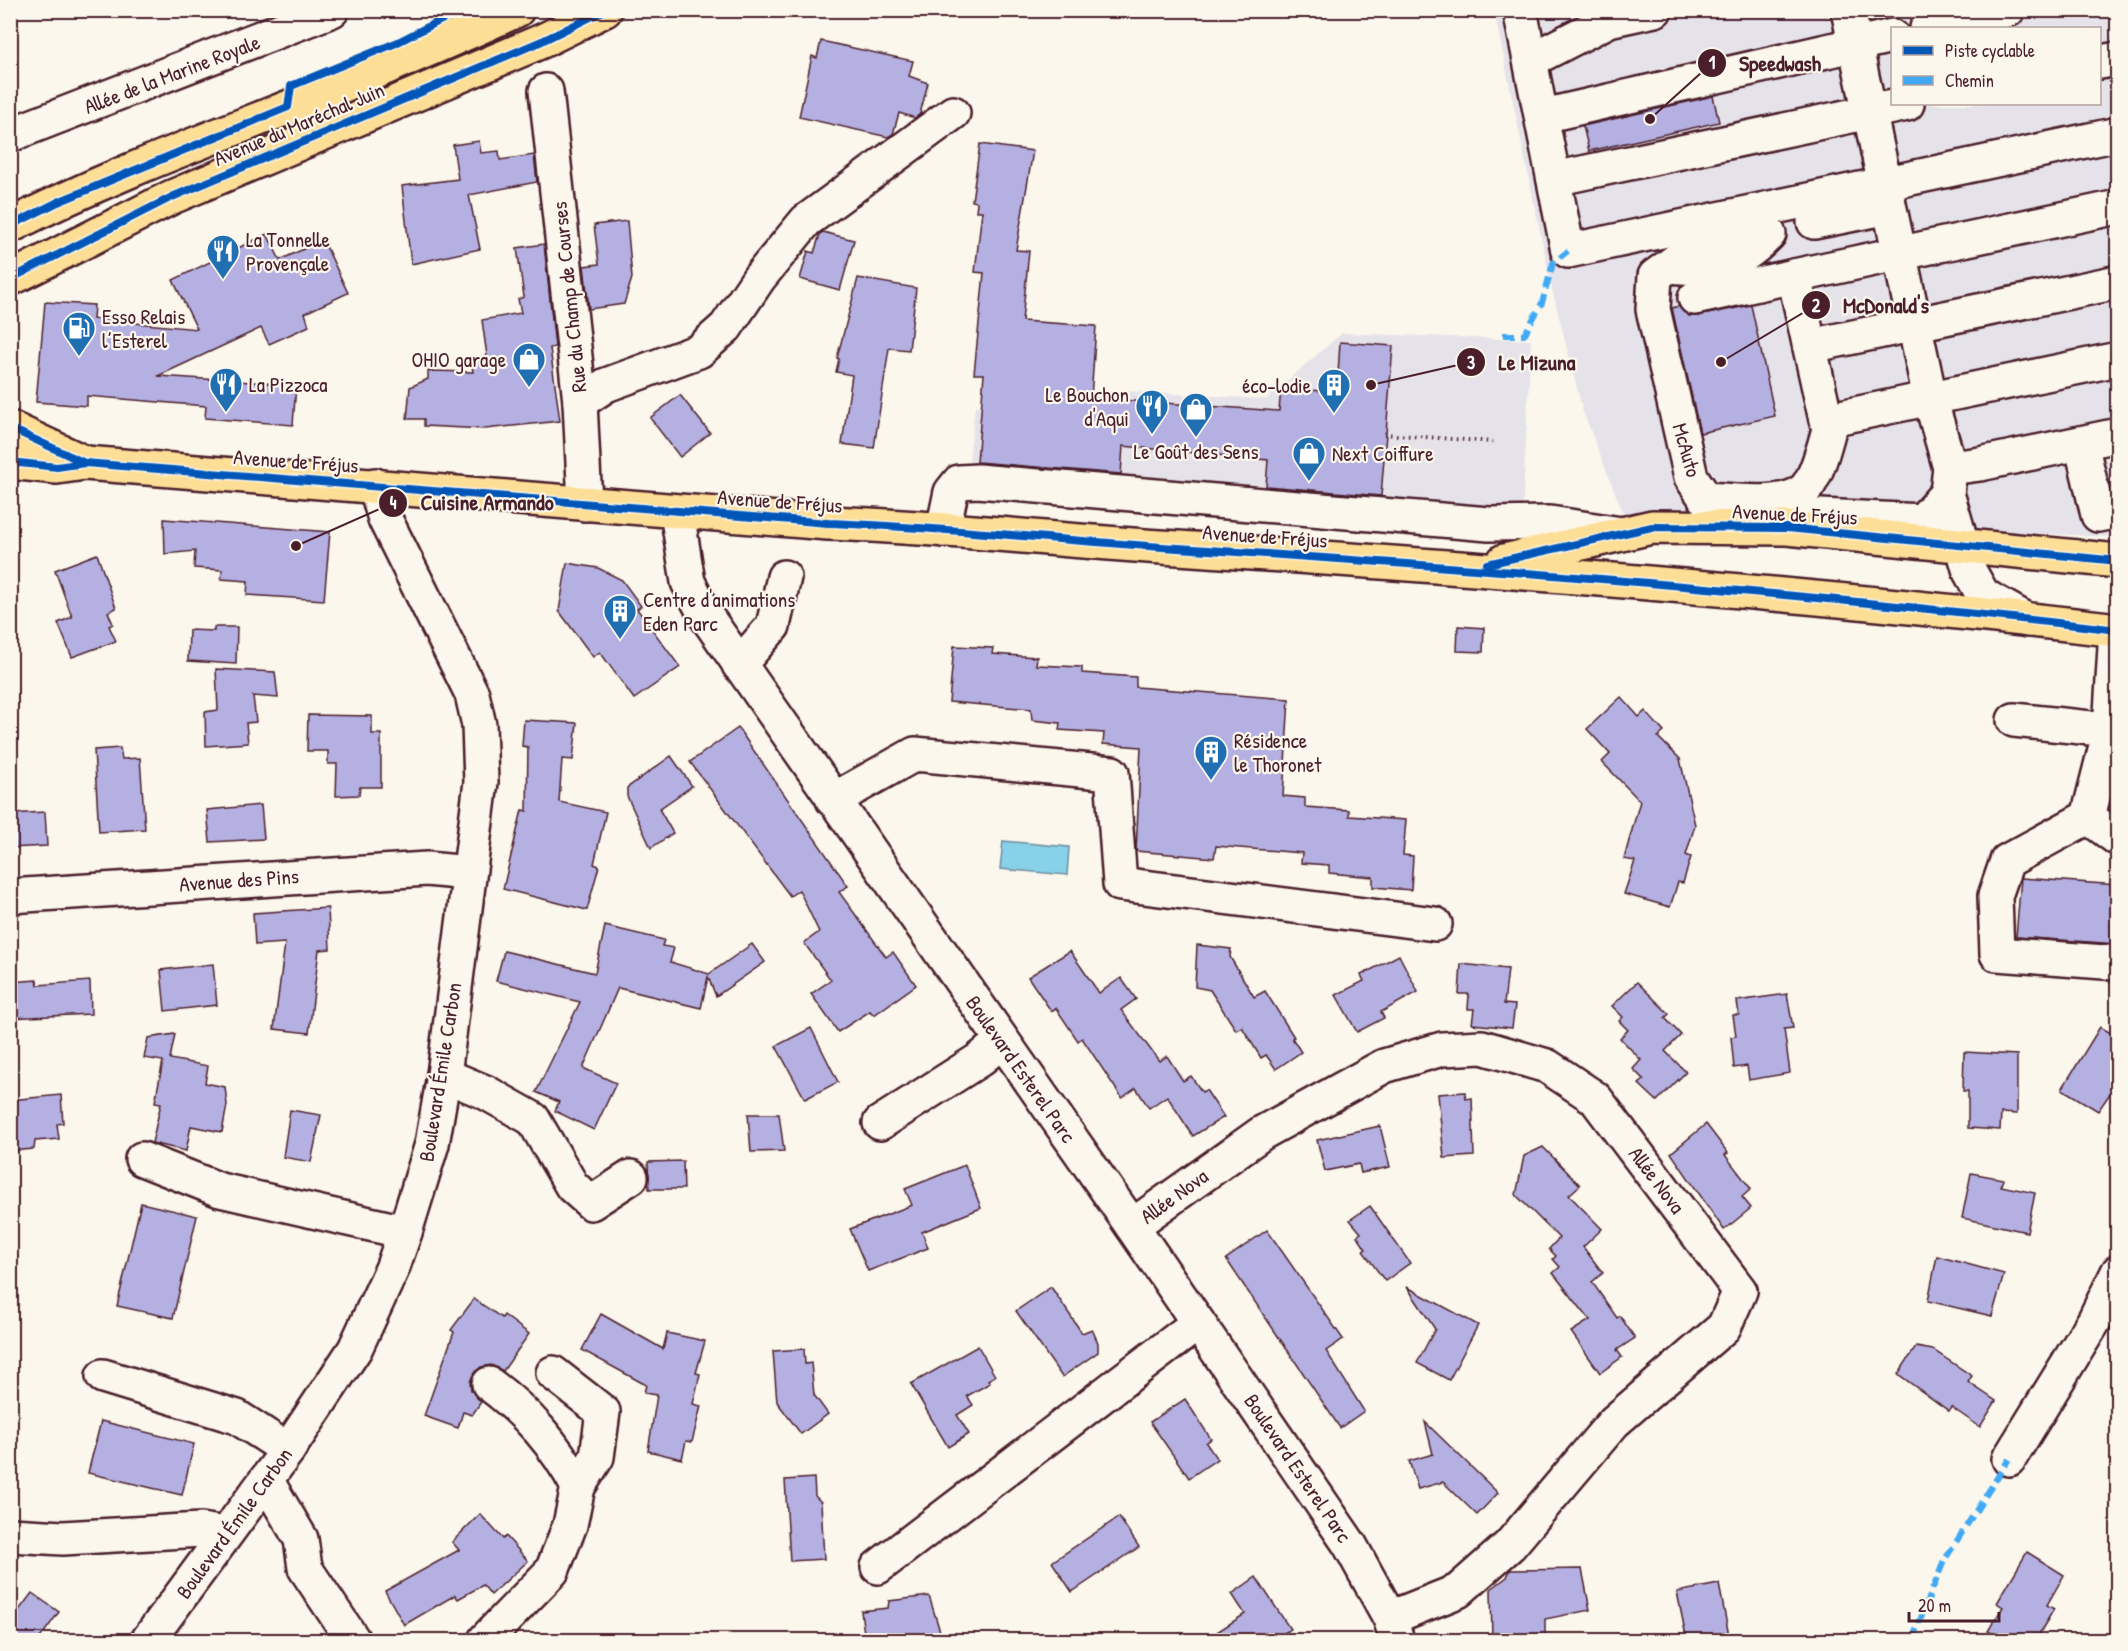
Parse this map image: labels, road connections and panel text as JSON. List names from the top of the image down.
{
  "streets": {
    "main road": ["Avenue du Maréchal Juin", "Avenue de Fréjus"],
    "street": [
      "Allée de la Marine Royale",
      "Rue du Champ de Courses",
      "McAuto",
      "Avenue des Pins",
      "Boulevard Esterel Parc",
      "Boulevard Émile Carbon",
      "Allée Nova"
    ]
  },
  "crossings": [
    ["Rue du Champ de Courses", "Avenue de Fréjus"],
    ["Avenue de Fréjus", "Boulevard Esterel Parc"],
    ["Avenue de Fréjus", "Boulevard Émile Carbon"],
    ["Avenue des Pins", "Boulevard Émile Carbon"],
    ["Boulevard Esterel Parc", "Allée Nova"]
  ],
  "places": {
    "other": [
      "Speedwash",
      "McDonald's",
      "Le Mizuna",
      "Cuisine Armando"
    ],
    "restaurant": ["La Tonnelle Provençale", "La Pizzoca", "Le Bouchon d'Aqui"],
    "fuel station": ["Esso Relais l’Esterel"],
    "shop": ["OHIO garage", "Le Goût des Sens", "Next Coiffure"],
    "building": ["éco-lodie", "Centre d'animations Eden Parc", "Résidence le Thoronet"]
  },
  "legend": ["Piste cyclable", "Chemin"],
  "scale_bar": "20 m"
}
